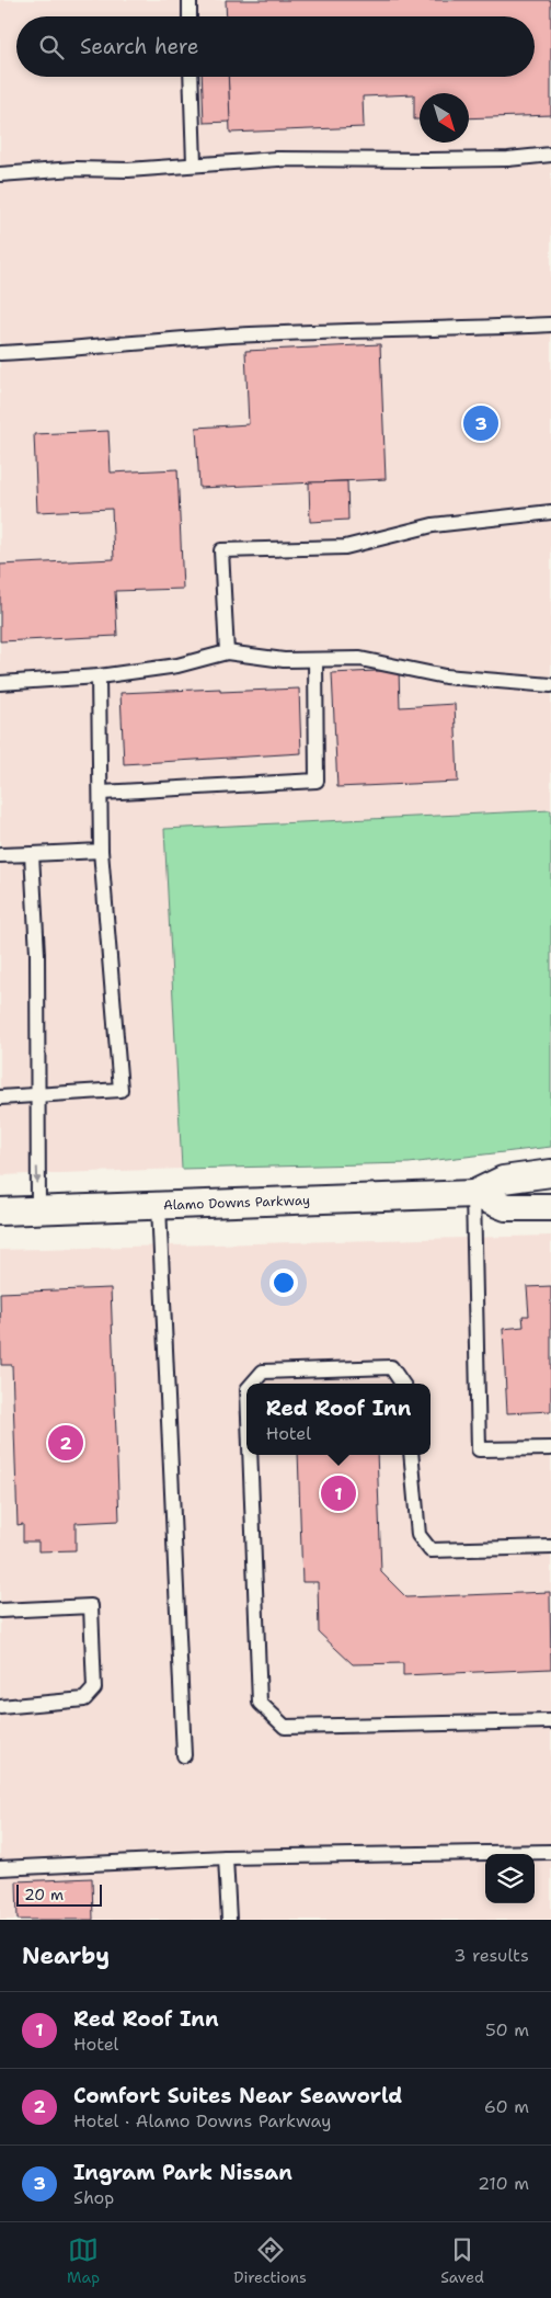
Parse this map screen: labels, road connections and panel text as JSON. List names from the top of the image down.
{
  "streets": {
    "street": ["Alamo Downs Parkway"]
  },
  "scale_bar": "20 m",
  "north": "bottom right",
  "page": {
    "search": "Search here",
    "pins": ["3", "2", "1"],
    "popup": ["Red Roof Inn", "Hotel"],
    "scale": "20 m",
    "heading": ["Nearby", "3 results"],
    "list": [
      {
        "mark": "1",
        "name": "Red Roof Inn",
        "note": "Hotel",
        "value": "50 m"
      },
      {
        "mark": "2",
        "name": "Comfort Suites Near Seaworld",
        "note": "Hotel · Alamo Downs Parkway",
        "value": "60 m"
      },
      {
        "mark": "3",
        "name": "Ingram Park Nissan",
        "note": "Shop",
        "value": "210 m"
      }
    ],
    "nav": ["Map", "Directions", "Saved"]
  }
}
